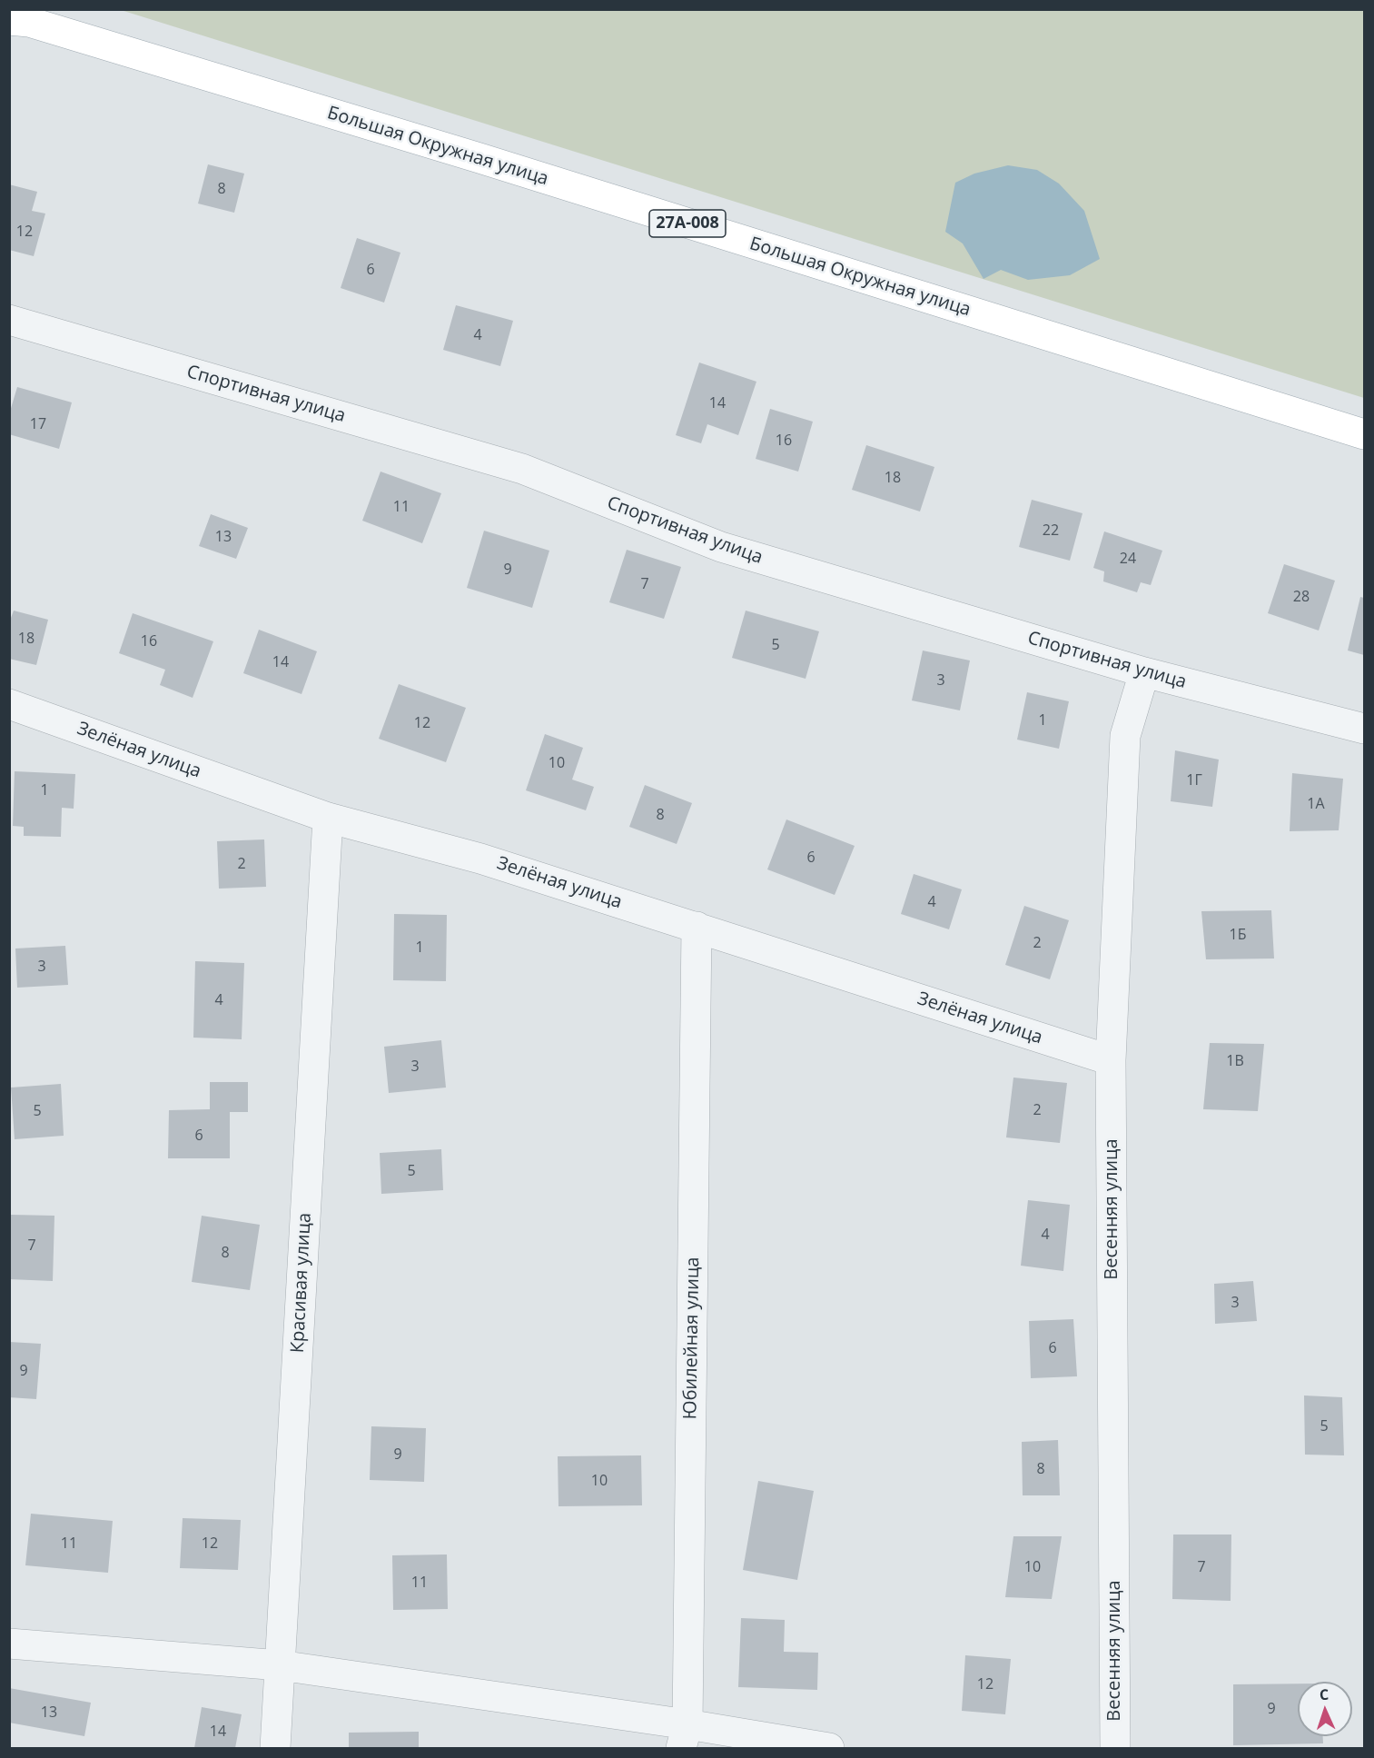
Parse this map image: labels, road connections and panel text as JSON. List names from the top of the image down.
{
  "streets": {
    "main road": ["Большая Окружная улица", "27А-008"],
    "street": [
      "Спортивная улица",
      "Зелёная улица",
      "Весенняя улица",
      "Красивая улица",
      "Юбилейная улица"
    ]
  },
  "crossings": [
    ["Спортивная улица", "Весенняя улица"],
    ["Зелёная улица", "Весенняя улица"],
    ["Зелёная улица", "Красивая улица"],
    ["Зелёная улица", "Юбилейная улица"]
  ],
  "house_numbers": [
    "8",
    "12",
    "6",
    "4",
    "14",
    "17",
    "16",
    "18",
    "11",
    "22",
    "13",
    "24",
    "9",
    "7",
    "28",
    "18",
    "16",
    "5",
    "14",
    "3",
    "1",
    "12",
    "10",
    "1Г",
    "1",
    "1А",
    "8",
    "6",
    "2",
    "4",
    "1Б",
    "2",
    "1",
    "3",
    "4",
    "1В",
    "3",
    "2",
    "5",
    "6",
    "5",
    "4",
    "7",
    "8",
    "3",
    "6",
    "9",
    "5",
    "9",
    "8",
    "10",
    "11",
    "12",
    "10",
    "7",
    "11",
    "12",
    "9",
    "13",
    "14"
  ],
  "north": "top"
}
